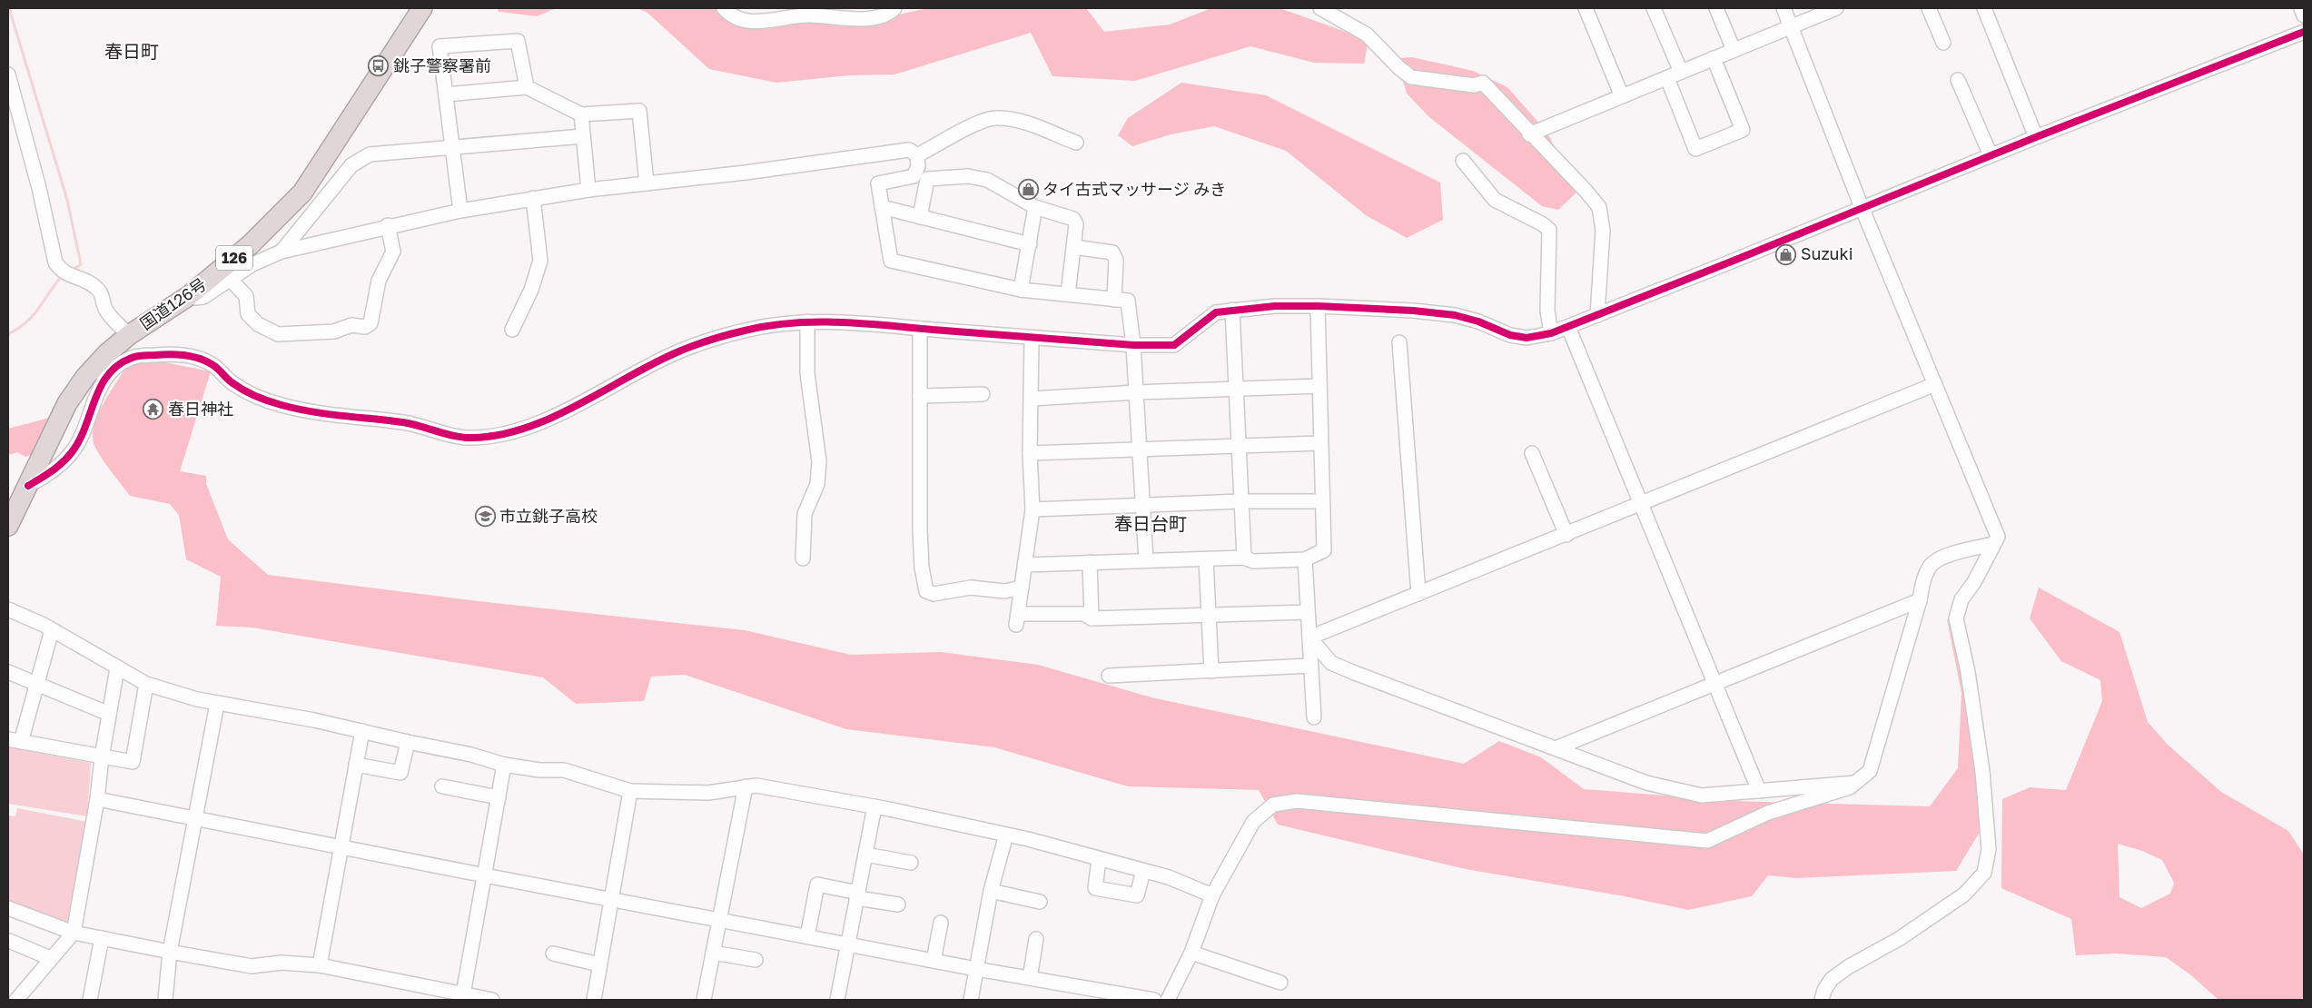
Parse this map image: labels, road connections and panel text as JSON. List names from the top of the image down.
{
  "streets": {
    "highway": ["126", "国道126号"]
  },
  "districts": ["春日町", "春日台町"],
  "places": {
    "bus stop": ["銚子警察署前"],
    "shop": ["タイ古式マッサージ みき", "Suzuki"],
    "temple": ["春日神社"],
    "school or university": ["市立銚子高校"]
  }
}
